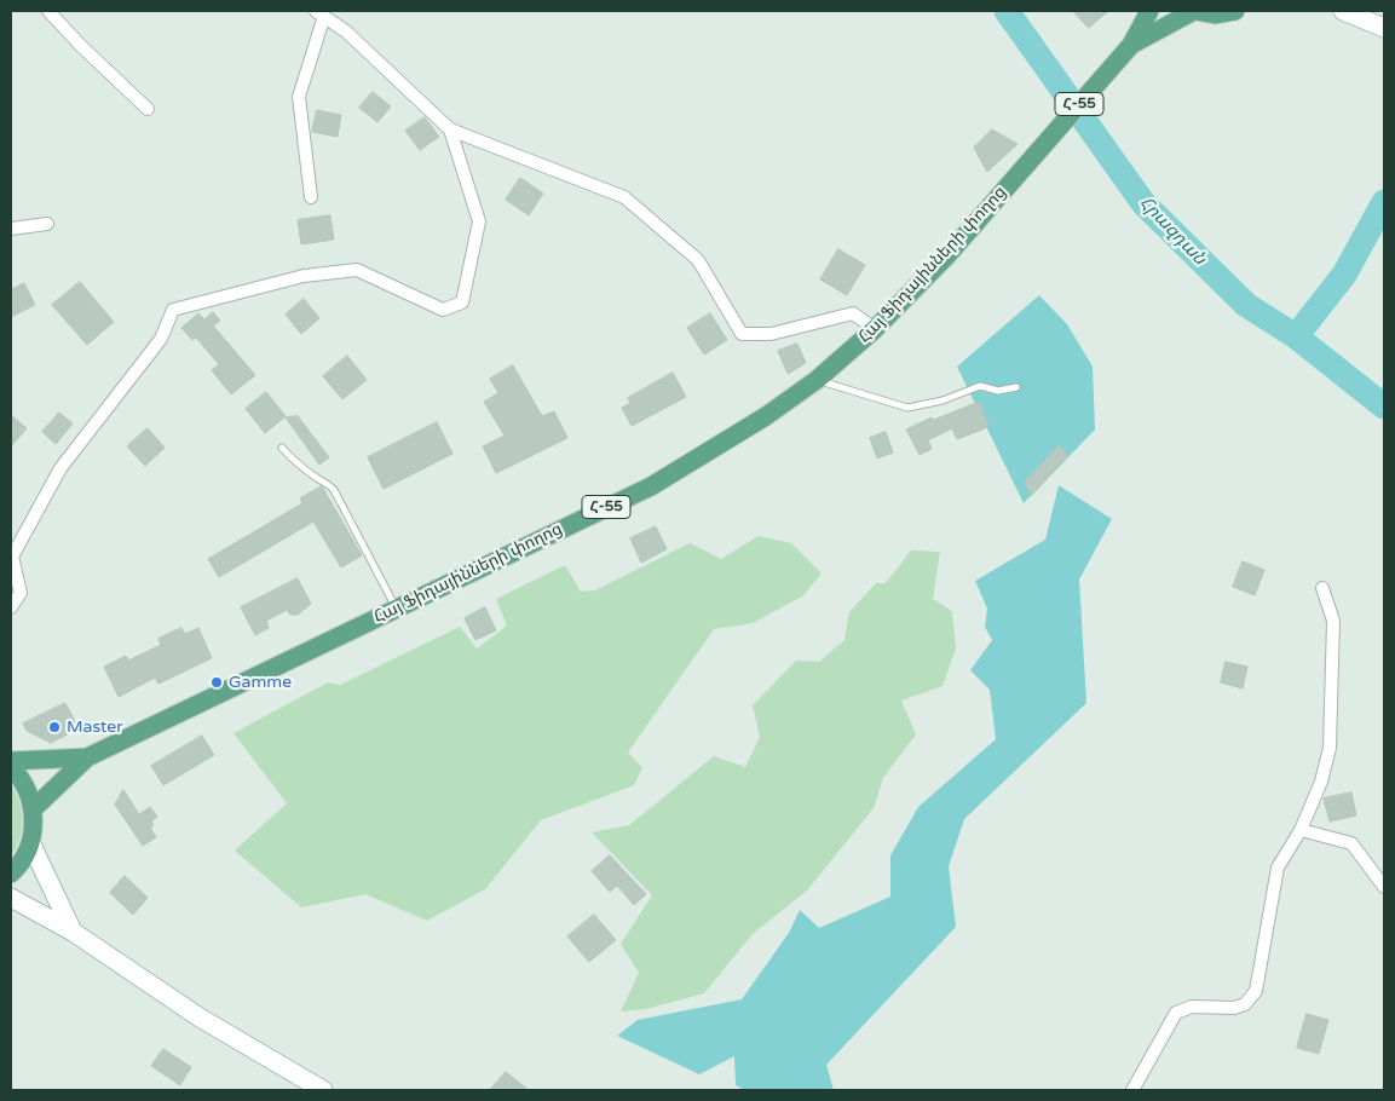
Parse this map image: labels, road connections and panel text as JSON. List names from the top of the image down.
{
  "streets": {
    "main road": ["Հ-55", "Հայ Ֆիդայինների փողոց"]
  },
  "crossings": [
    ["Հ-55", "Հայ Ֆիդայինների փողոց"]
  ],
  "water": ["Հրազդան"],
  "places": ["Gamme", "Master"]
}
